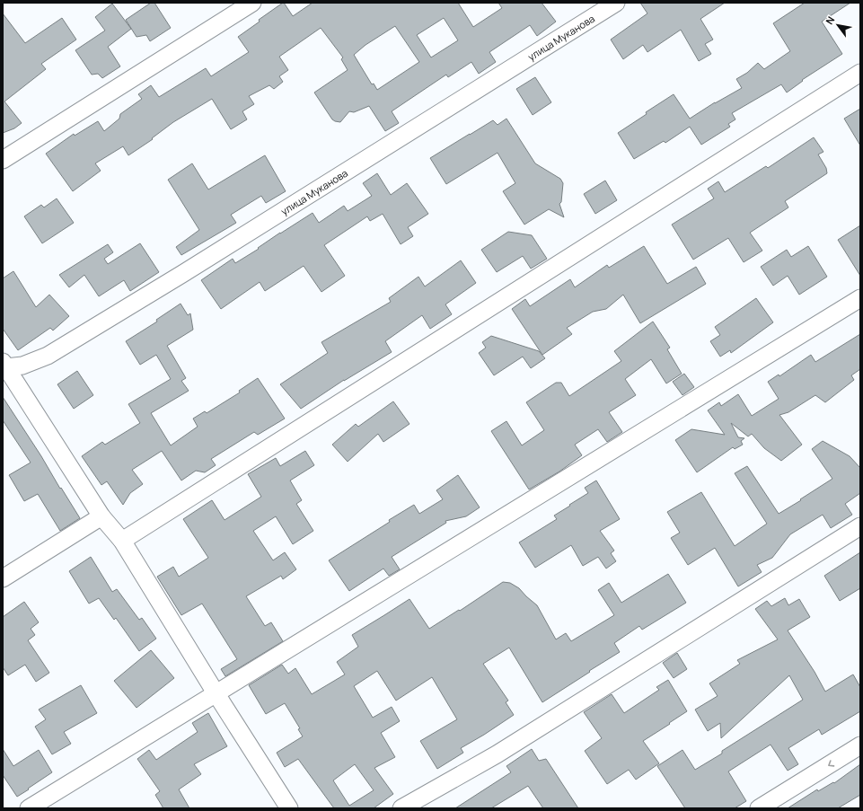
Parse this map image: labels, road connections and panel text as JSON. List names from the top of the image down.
{
  "streets": {
    "street": ["улица Муканова"]
  },
  "north": "top left"
}
